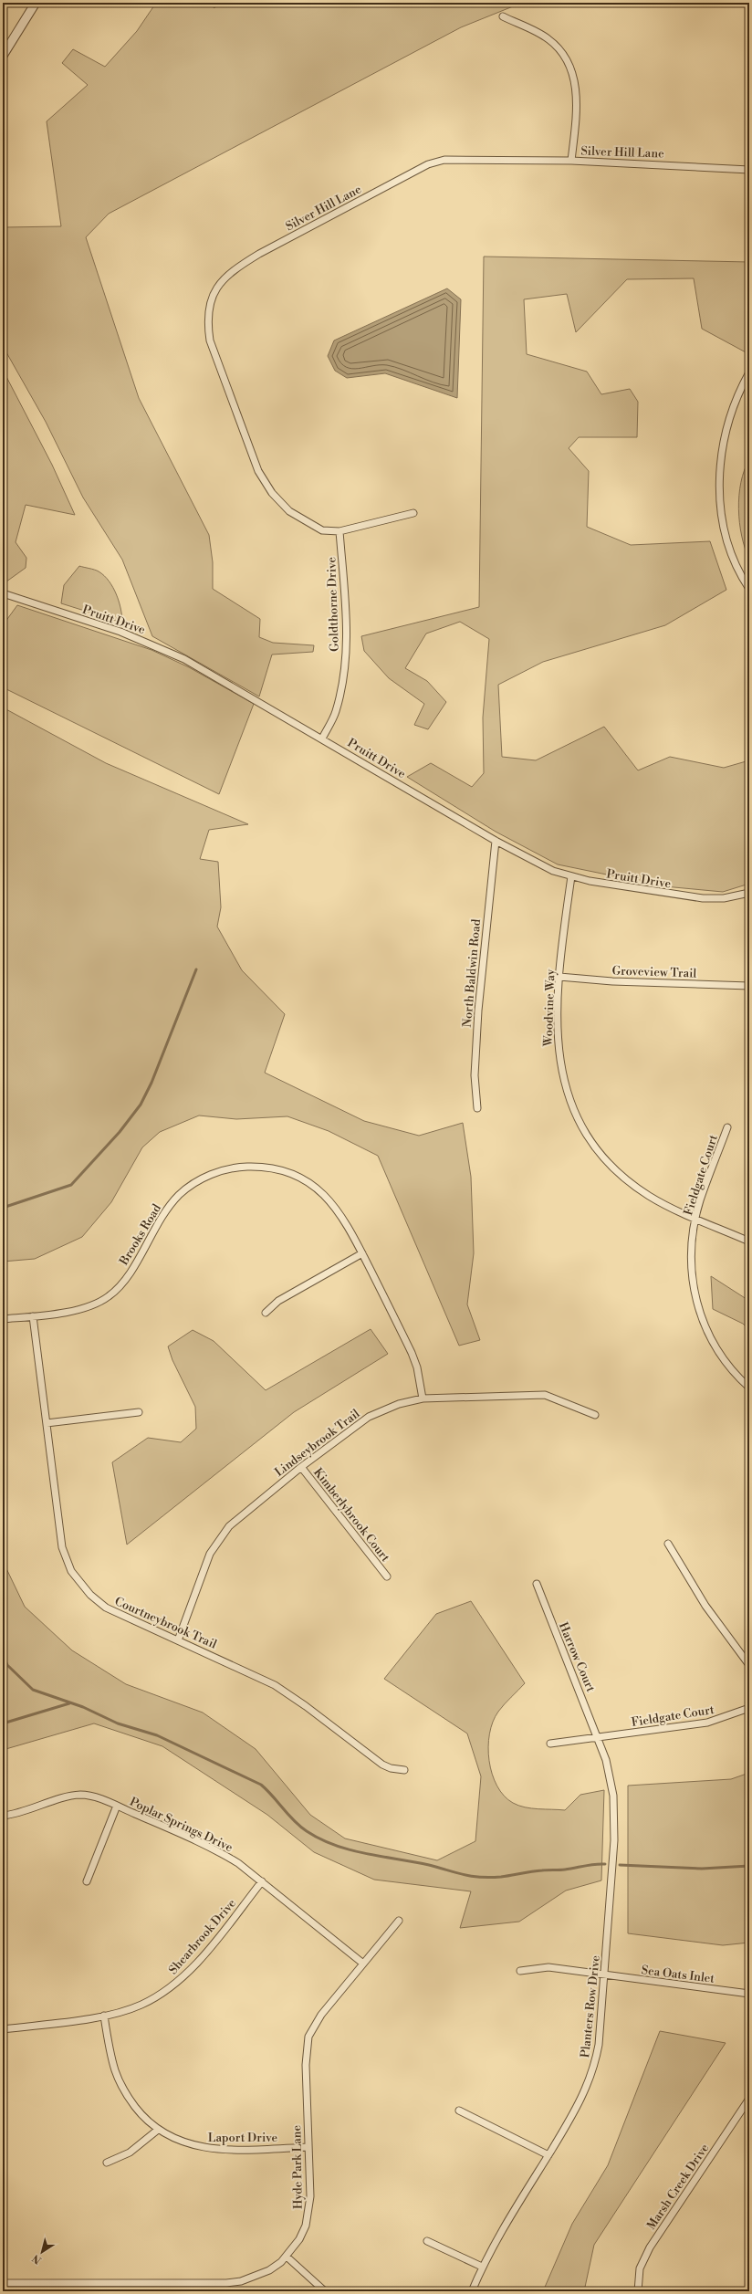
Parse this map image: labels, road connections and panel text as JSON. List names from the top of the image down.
{
  "streets": {
    "street": [
      "Silver Hill Lane",
      "Goldthorne Drive",
      "Pruitt Drive",
      "Groveview Trail",
      "North Baldwin Road",
      "Woodvine Way",
      "Fieldgate Court",
      "Brooks Road",
      "Lindseybrook Trail",
      "Kimberlybrook Court",
      "Courtneybrook Trail",
      "Harrow Court",
      "Poplar Springs Drive",
      "Shearbrook Drive",
      "Sea Oats Inlet",
      "Planters Row Drive",
      "Laport Drive",
      "Hyde Park Lane",
      "Marsh Creek Drive"
    ]
  },
  "crossings": [
    ["Silver Hill Lane", "Goldthorne Drive"],
    ["Goldthorne Drive", "Pruitt Drive"],
    ["Pruitt Drive", "North Baldwin Road"],
    ["Pruitt Drive", "Woodvine Way"],
    ["Groveview Trail", "Woodvine Way"],
    ["Woodvine Way", "Fieldgate Court"],
    ["Fieldgate Court", "Harrow Court"],
    ["Fieldgate Court", "Planters Row Drive"],
    ["Brooks Road", "Lindseybrook Trail"],
    ["Brooks Road", "Courtneybrook Trail"],
    ["Lindseybrook Trail", "Kimberlybrook Court"],
    ["Lindseybrook Trail", "Courtneybrook Trail"],
    ["Harrow Court", "Planters Row Drive"],
    ["Poplar Springs Drive", "Shearbrook Drive"],
    ["Poplar Springs Drive", "Hyde Park Lane"],
    ["Shearbrook Drive", "Laport Drive"],
    ["Sea Oats Inlet", "Planters Row Drive"],
    ["Laport Drive", "Hyde Park Lane"]
  ],
  "north": "bottom left"
}
